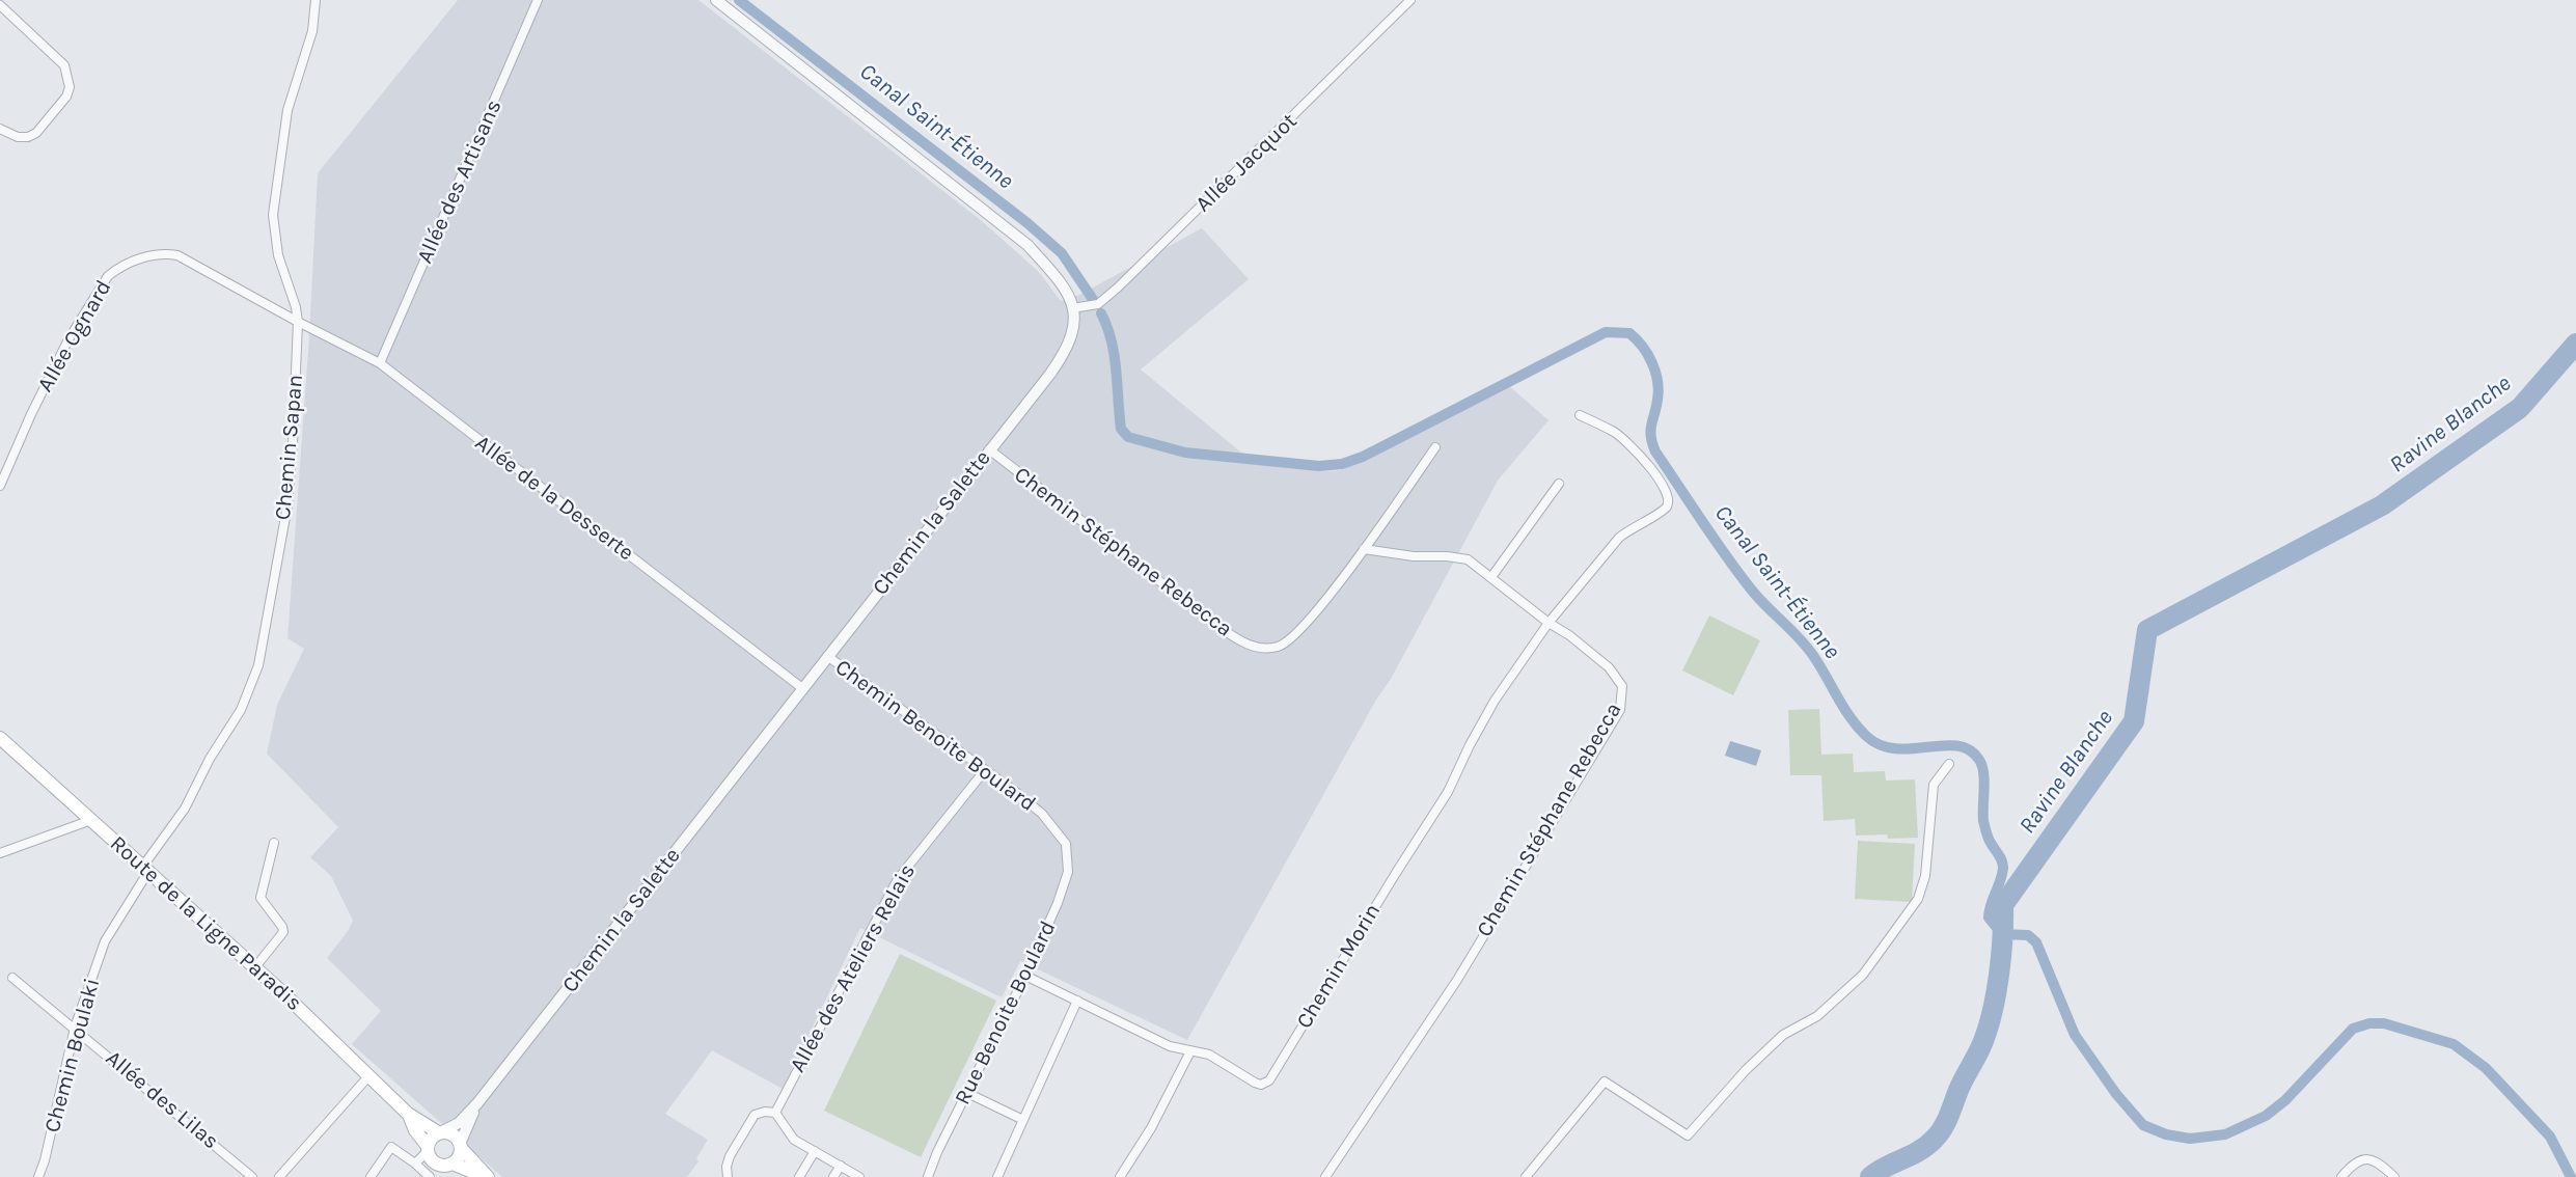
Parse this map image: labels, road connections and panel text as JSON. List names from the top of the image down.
{
  "streets": {
    "main road": ["Route de la Ligne Paradis"],
    "street": [
      "Allée Jacquot",
      "Allée des Artisans",
      "Allée Ognard",
      "Chemin Sapan",
      "Allée de la Desserte",
      "Chemin la Salette",
      "Chemin Stéphane Rebecca",
      "Chemin Benoite Boulard",
      "Chemin Morin",
      "Allée des Ateliers Relais",
      "Rue Benoite Boulard",
      "Chemin Boulaki",
      "Allée des Lilas"
    ]
  },
  "crossings": [
    ["Allée Jacquot", "Chemin la Salette"],
    ["Allée des Artisans", "Allée de la Desserte"],
    ["Allée Ognard", "Chemin Sapan"],
    ["Allée Ognard", "Allée de la Desserte"],
    ["Chemin Sapan", "Allée de la Desserte"],
    ["Chemin Sapan", "Route de la Ligne Paradis"],
    ["Chemin Sapan", "Chemin Boulaki"],
    ["Allée de la Desserte", "Chemin la Salette"],
    ["Chemin la Salette", "Chemin Stéphane Rebecca"],
    ["Chemin la Salette", "Chemin Benoite Boulard"],
    ["Chemin la Salette", "Route de la Ligne Paradis"],
    ["Chemin Stéphane Rebecca", "Chemin Morin"],
    ["Chemin Benoite Boulard", "Allée des Ateliers Relais"],
    ["Chemin Benoite Boulard", "Rue Benoite Boulard"],
    ["Route de la Ligne Paradis", "Chemin Boulaki"],
    ["Chemin Morin", "Rue Benoite Boulard"],
    ["Chemin Boulaki", "Allée des Lilas"]
  ],
  "water": ["Canal Saint-Étienne", "Ravine Blanche"]
}
